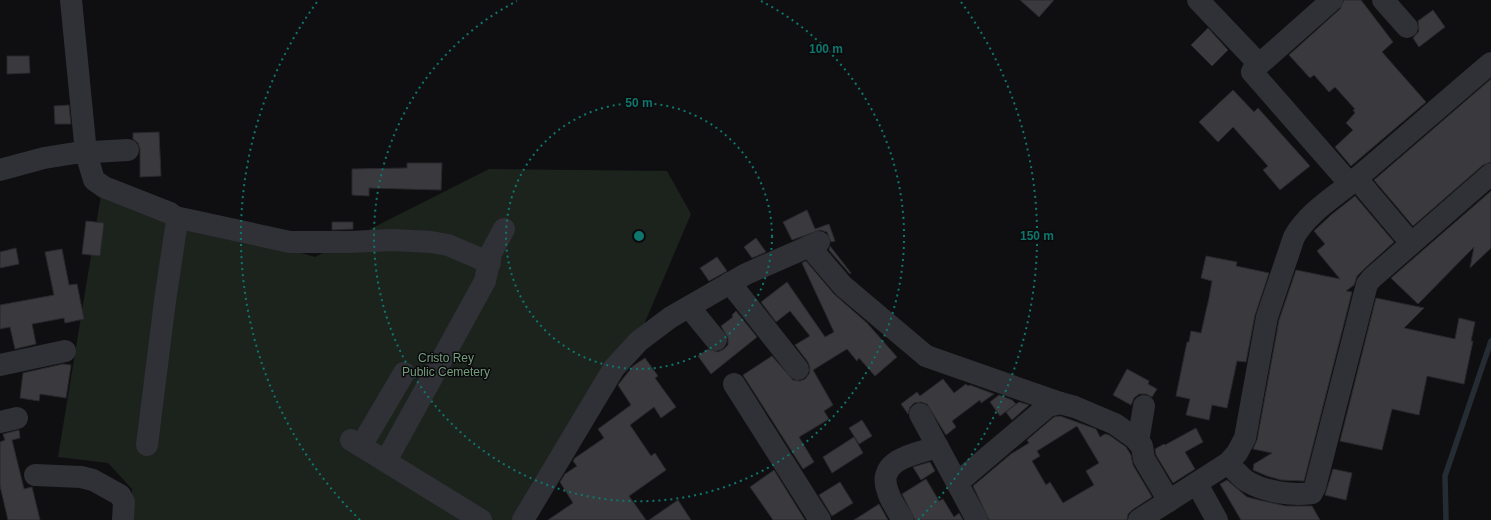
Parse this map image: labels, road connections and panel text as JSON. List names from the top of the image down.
{
  "parks": ["Cristo Rey Public Cemetery"],
  "rings": ["100 m", "50 m", "150 m"]
}
